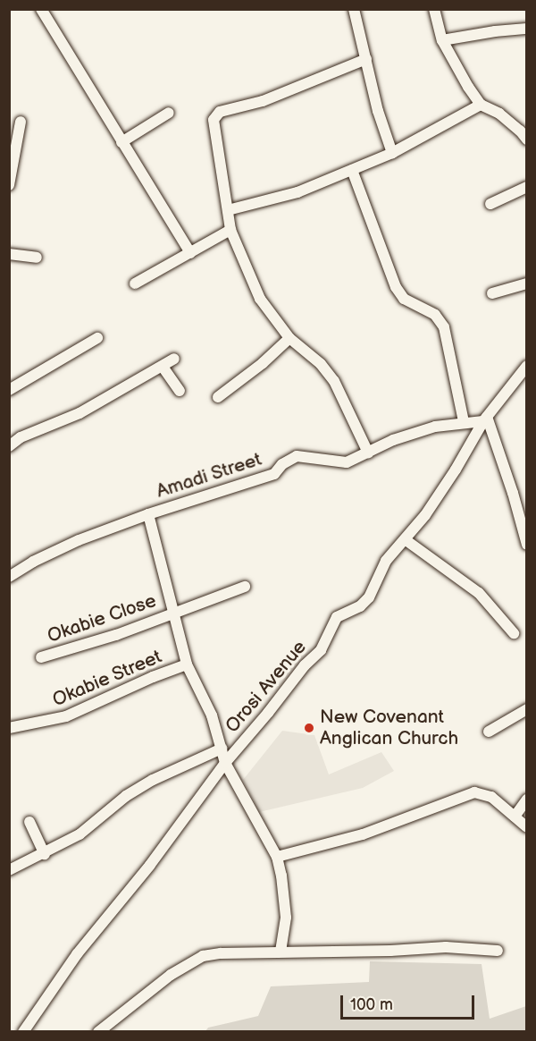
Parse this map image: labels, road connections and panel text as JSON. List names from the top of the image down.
{
  "streets": {
    "street": [
      "Amadi Street",
      "Okabie Close",
      "Okabie Street",
      "Orosi Avenue"
    ]
  },
  "crossings": [
    ["Amadi Street", "Orosi Avenue"]
  ],
  "places": ["New Covenant Anglican Church"],
  "scale_bar": "100 m"
}
